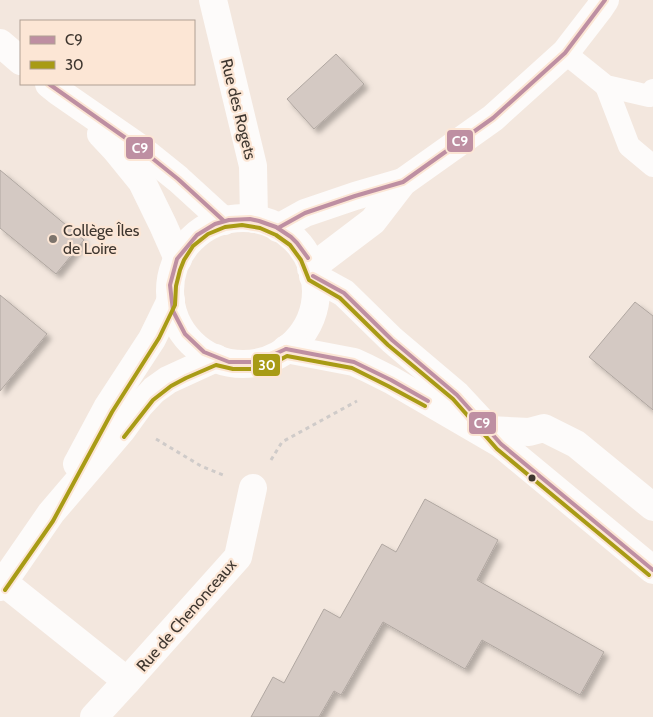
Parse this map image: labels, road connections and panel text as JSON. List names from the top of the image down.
{
  "streets": {
    "street": ["Rue des Rogets", "Rue de Chenonceaux"]
  },
  "places": ["Collège Îles de Loire"],
  "lines": ["transit line C9", "transit line 30"],
  "legend": ["C9", "30"]
}
